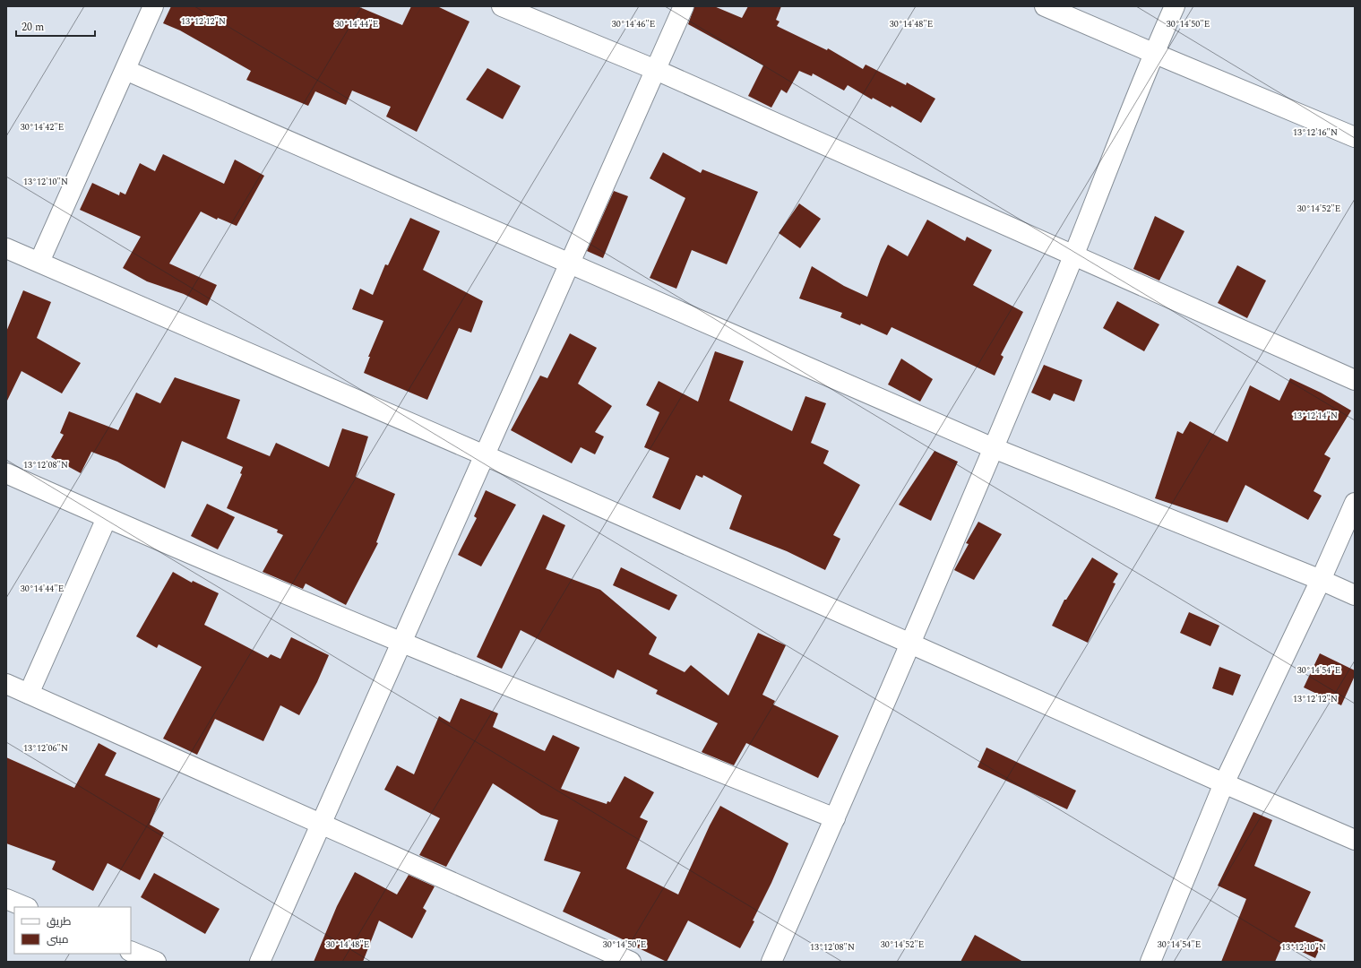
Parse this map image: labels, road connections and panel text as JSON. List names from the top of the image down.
{
  "legend": ["طريق", "مبنى"],
  "scale_bar": "20 m",
  "coordinates": [
    "13°12'12\"N",
    "30°14'46\"E",
    "30°14'50\"E",
    "30°14'44\"E",
    "30°14'48\"E",
    "30°14'42\"E",
    "13°12'16\"N",
    "13°12'10\"N",
    "30°14'52\"E",
    "13°12'14\"N",
    "13°12'08\"N",
    "30°14'54\"E",
    "13°12'06\"N"
  ]
}
